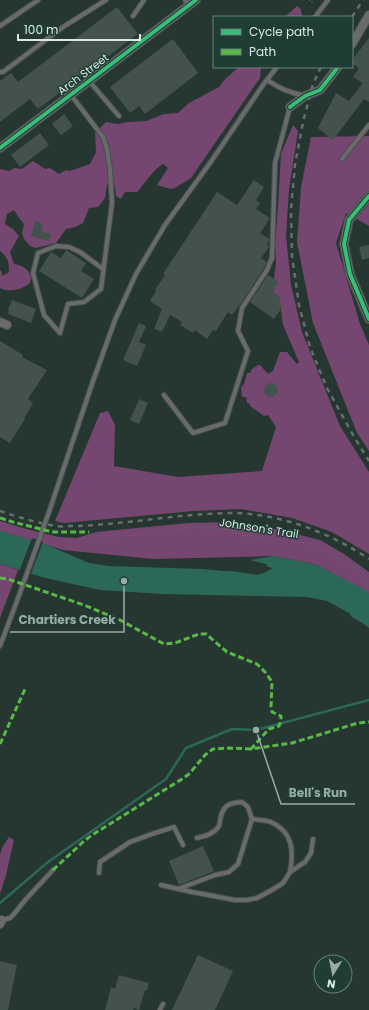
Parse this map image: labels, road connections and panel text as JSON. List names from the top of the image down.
{
  "streets": {
    "street": ["Arch Street"],
    "path": ["Johnson's Trail"]
  },
  "places": ["Chartiers Creek", "Bell's Run"],
  "legend": ["Cycle path", "Path"],
  "scale_bar": "100 m",
  "north": "bottom"
}
